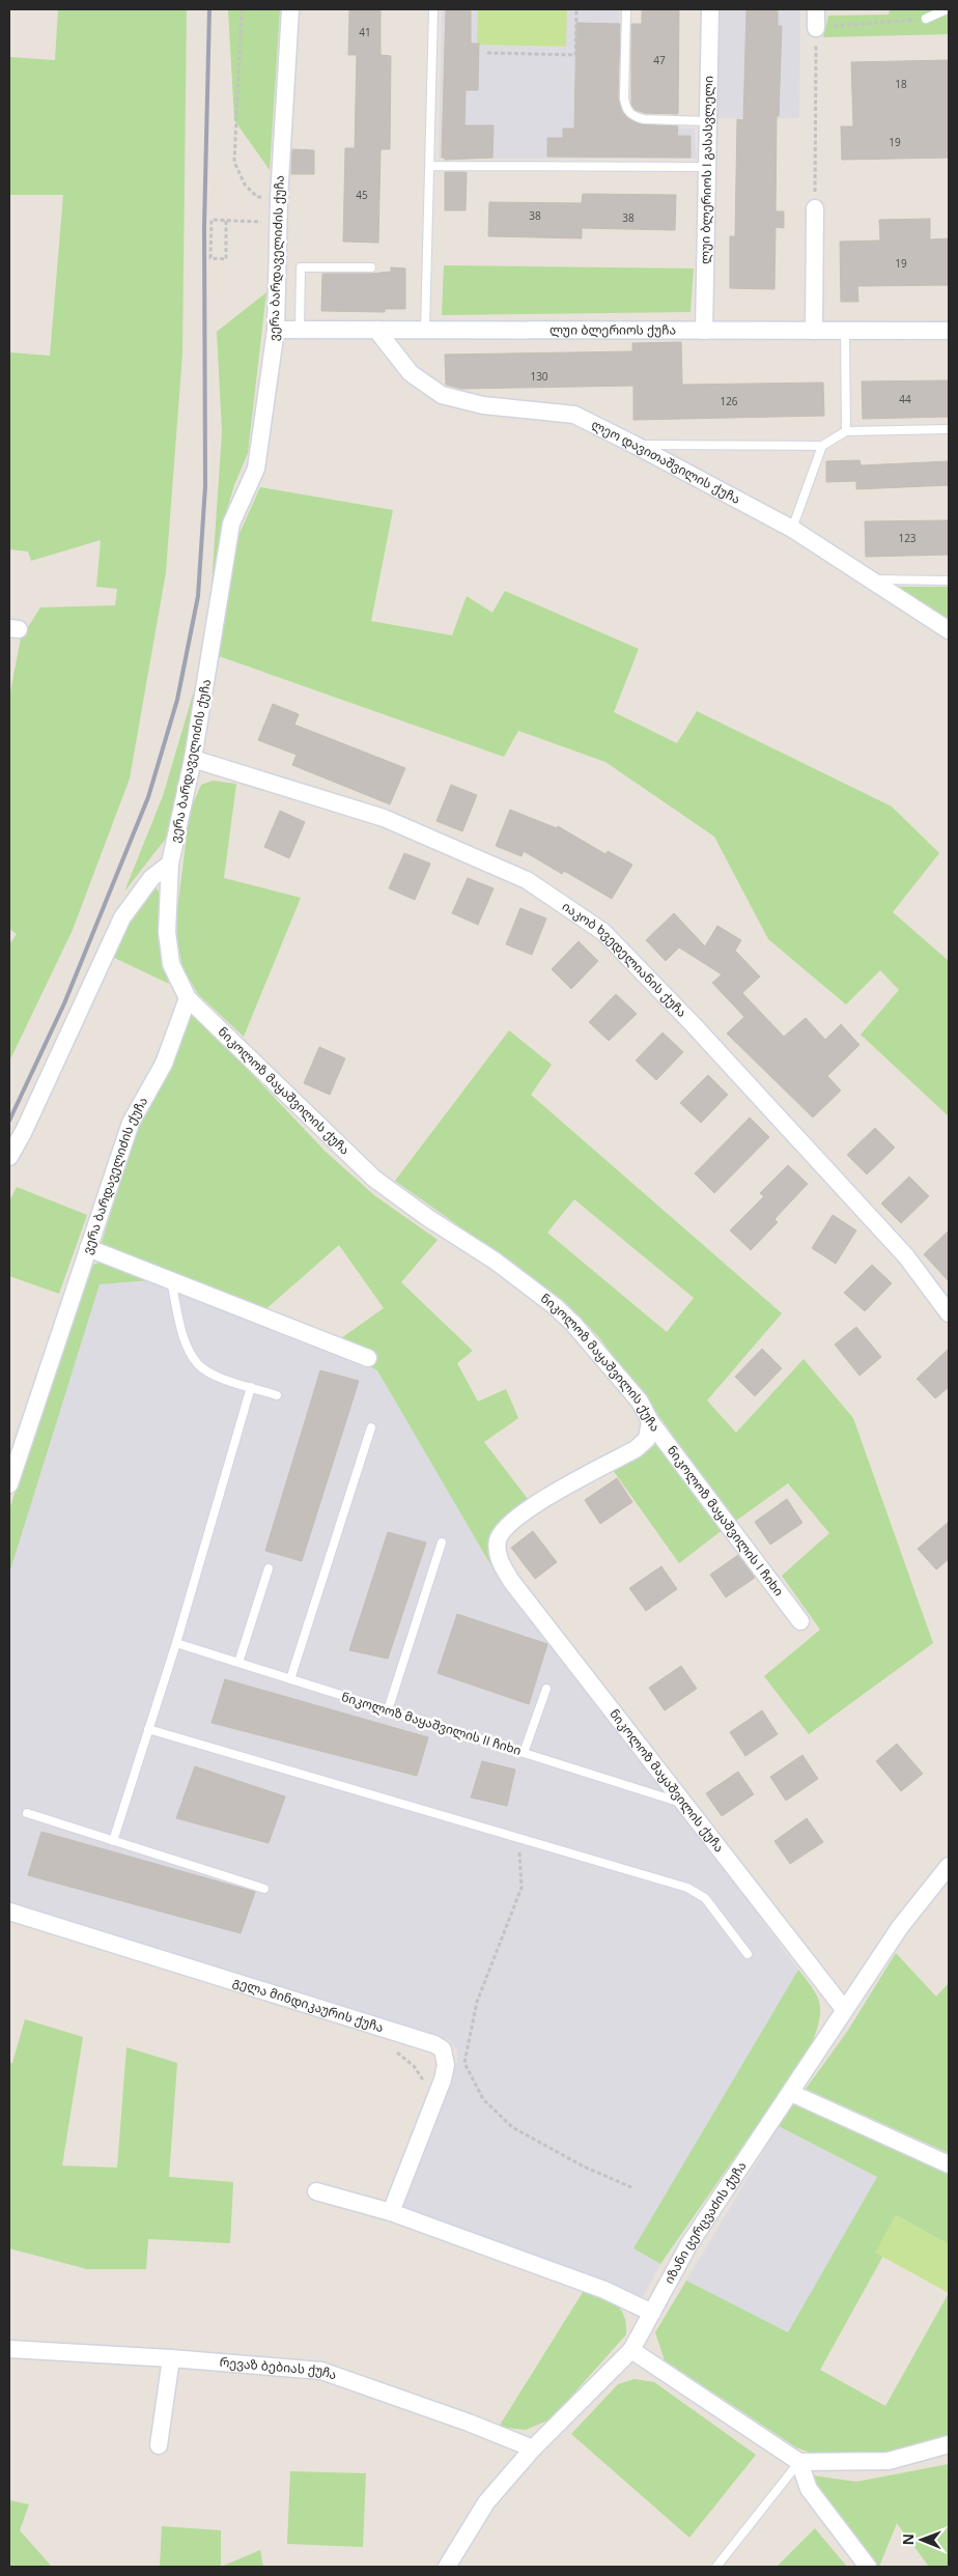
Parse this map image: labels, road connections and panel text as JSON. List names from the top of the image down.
{
  "streets": {
    "street": [
      "ლუი ბლერიოს I გასასვლელი",
      "ვერა ბარდაველიძის ქუჩა",
      "ლუი ბლერიოს ქუჩა",
      "ლეო დავითაშვილის ქუჩა",
      "იაკობ ხვედელიანის ქუჩა",
      "ნიკოლოზ მაყაშვილის ქუჩა",
      "ნიკოლოზ მაყაშვილის I ჩიხი",
      "გელა მინდიკაურის ქუჩა",
      "იზანი ცერცვაძის ქუჩა",
      "რევაზ ბებიას ქუჩა"
    ],
    "lane": ["ნიკოლოზ მაყაშვილის II ჩიხი"]
  },
  "crossings": [
    ["ლუი ბლერიოს I გასასვლელი", "ლუი ბლერიოს ქუჩა"],
    ["ვერა ბარდაველიძის ქუჩა", "ლუი ბლერიოს ქუჩა"],
    ["ვერა ბარდაველიძის ქუჩა", "იაკობ ხვედელიანის ქუჩა"],
    ["ვერა ბარდაველიძის ქუჩა", "ნიკოლოზ მაყაშვილის ქუჩა"],
    ["ლუი ბლერიოს ქუჩა", "ლეო დავითაშვილის ქუჩა"],
    ["ნიკოლოზ მაყაშვილის ქუჩა", "ნიკოლოზ მაყაშვილის I ჩიხი"],
    ["ნიკოლოზ მაყაშვილის ქუჩა", "ნიკოლოზ მაყაშვილის II ჩიხი"],
    ["ნიკოლოზ მაყაშვილის ქუჩა", "იზანი ცერცვაძის ქუჩა"],
    ["იზანი ცერცვაძის ქუჩა", "რევაზ ბებიას ქუჩა"]
  ],
  "house_numbers": [
    "41",
    "47",
    "18",
    "19",
    "45",
    "38",
    "38",
    "19",
    "130",
    "44",
    "126",
    "123"
  ],
  "north": "left"
}
